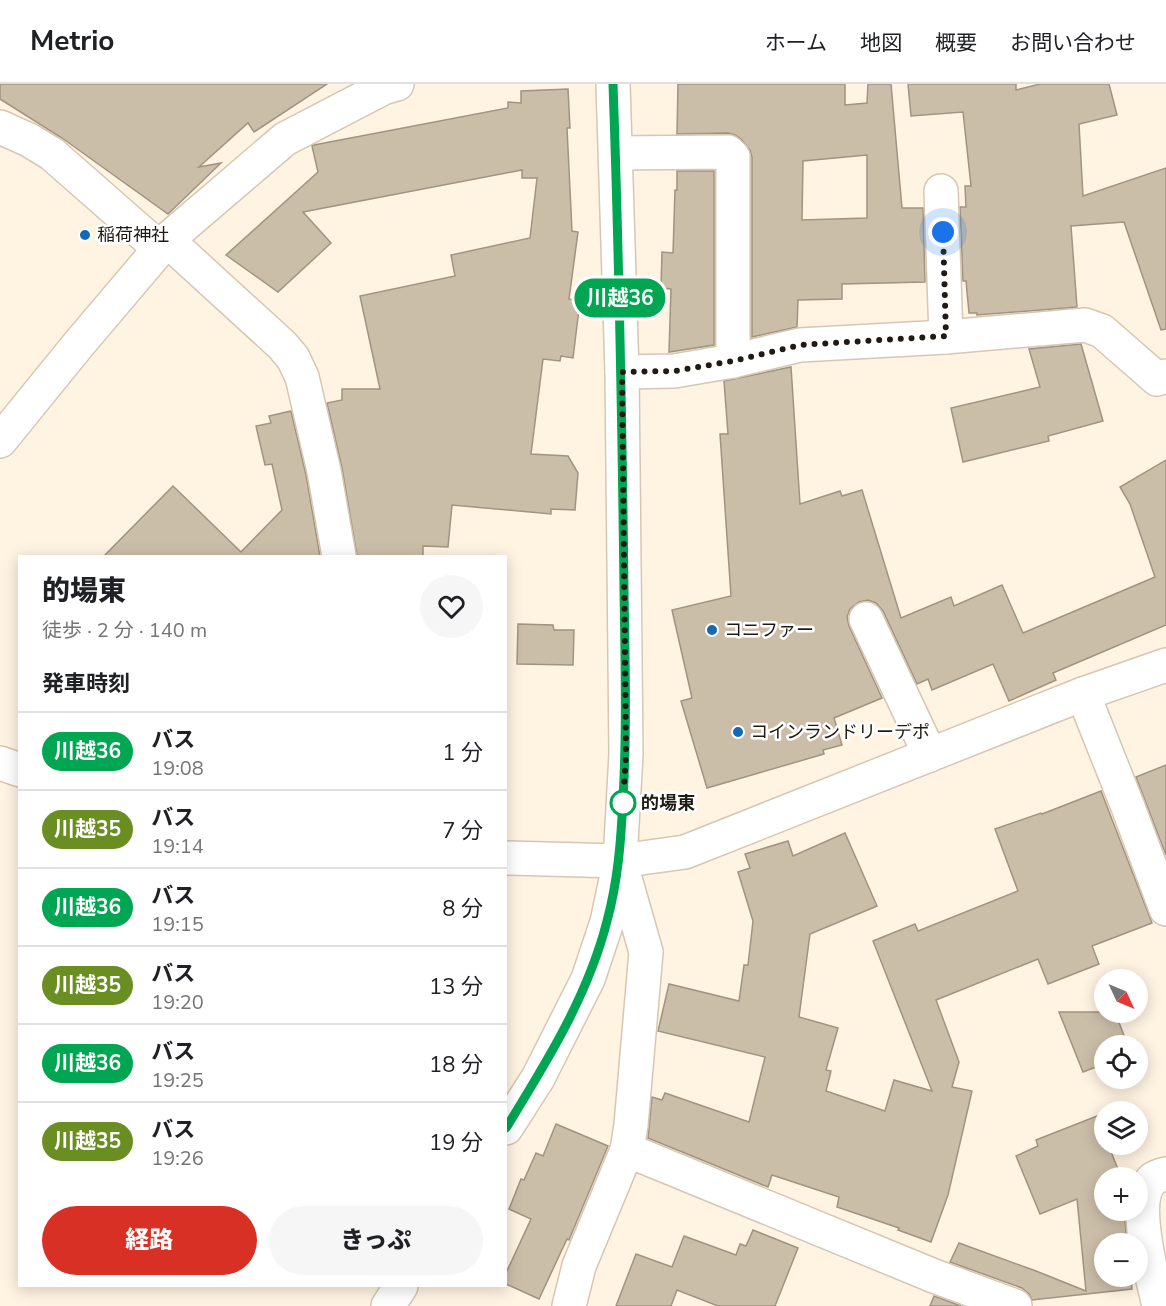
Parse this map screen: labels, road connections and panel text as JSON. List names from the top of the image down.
{
  "places": [
    "稲荷神社",
    "コニファー",
    "コインランドリーデポ",
    "的場東"
  ],
  "lines": ["bus line 川越36"],
  "north": "bottom right",
  "page": {
    "header": "Metrio",
    "nav": [
      "ホーム",
      "地図",
      "概要",
      "お問い合わせ"
    ],
    "on_map": "川越36",
    "heading": [
      ["的場東", "徒歩 · 2 分 · 140 m"],
      "発車時刻"
    ],
    "list": [
      {
        "mark": "川越36",
        "name": "バス",
        "note": "19:08",
        "value": "1 分"
      },
      {
        "mark": "川越35",
        "name": "バス",
        "note": "19:14",
        "value": "7 分"
      },
      {
        "mark": "川越36",
        "name": "バス",
        "note": "19:15",
        "value": "8 分"
      },
      {
        "mark": "川越35",
        "name": "バス",
        "note": "19:20",
        "value": "13 分"
      },
      {
        "mark": "川越36",
        "name": "バス",
        "note": "19:25",
        "value": "18 分"
      },
      {
        "mark": "川越35",
        "name": "バス",
        "note": "19:26",
        "value": "19 分"
      }
    ],
    "map_buttons": ["+", "−"],
    "buttons": ["経路", "きっぷ"]
  }
}
